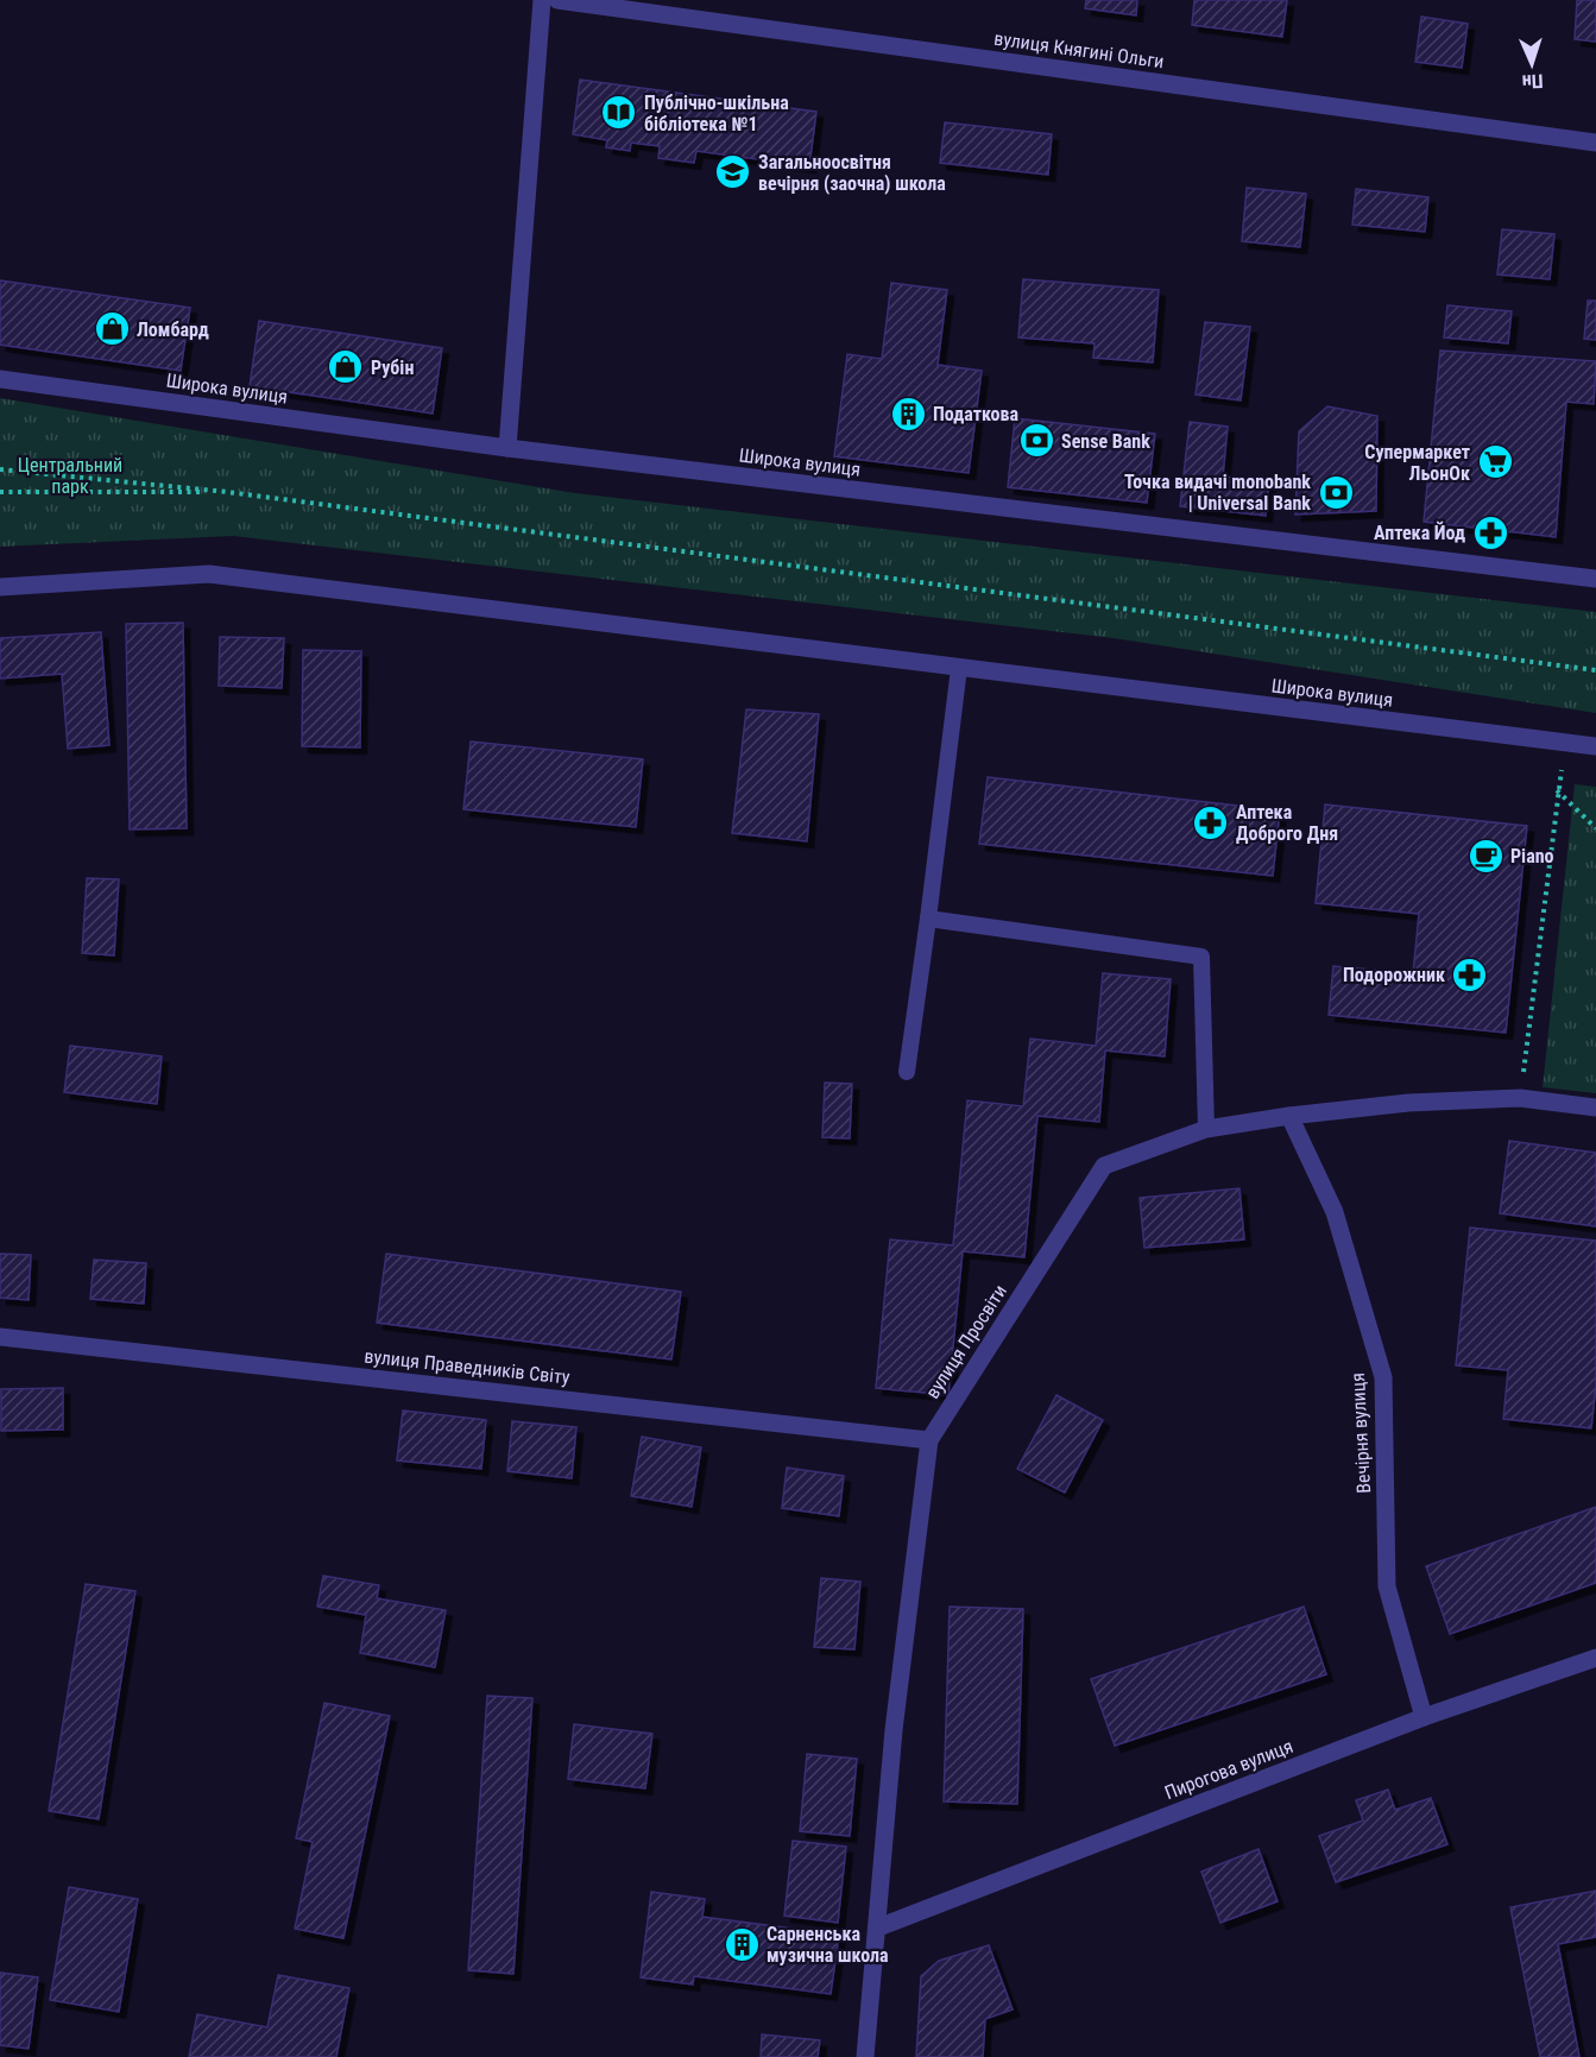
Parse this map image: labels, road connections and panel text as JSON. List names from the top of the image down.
{
  "streets": {
    "street": [
      "вулиця Княгині Ольги",
      "Широка вулиця",
      "вулиця Просвіти",
      "вулиця Праведників Світу",
      "Вечірня вулиця",
      "Пирогова вулиця"
    ]
  },
  "crossings": [
    ["вулиця Просвіти", "вулиця Праведників Світу"],
    ["вулиця Просвіти", "Вечірня вулиця"],
    ["вулиця Просвіти", "Пирогова вулиця"],
    ["Вечірня вулиця", "Пирогова вулиця"]
  ],
  "parks": ["Центральний парк"],
  "places": {
    "library": ["Публічно-шкільна бібліотека №1"],
    "school or university": ["Загальноосвітня вечірня (заочна) школа"],
    "shop": ["Ломбард", "Рубін"],
    "building": ["Податкова", "Сарненська музична школа"],
    "bank": ["Sense Bank", "Точка видачі monobank | Universal Bank"],
    "supermarket": ["Супермаркет ЛьонОк"],
    "pharmacy": ["Аптека Йод", "Аптека Доброго Дня", "Подорожник"],
    "cafe": ["Piano"]
  },
  "north": "bottom"
}
